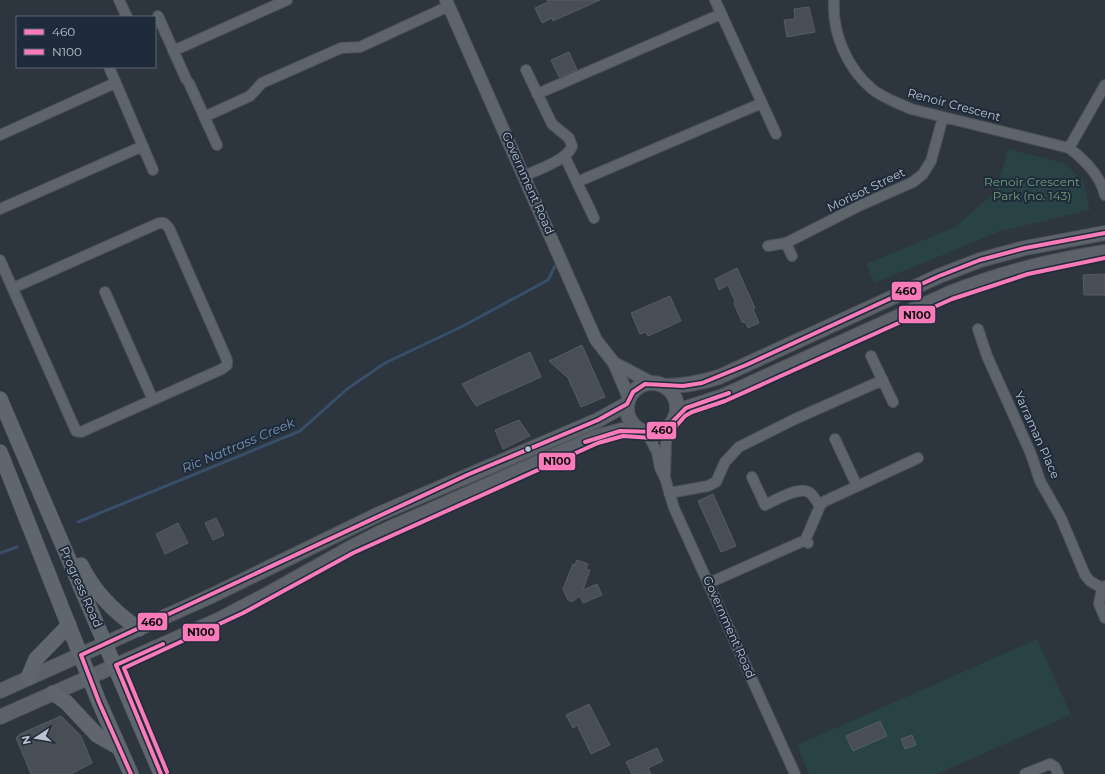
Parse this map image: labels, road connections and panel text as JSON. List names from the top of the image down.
{
  "streets": {
    "main road": ["Progress Road"],
    "street": [
      "Renoir Crescent",
      "Government Road",
      "Morisot Street",
      "Yarraman Place"
    ]
  },
  "crossings": [
    ["Renoir Crescent", "Morisot Street"]
  ],
  "water": ["Ric Nattrass Creek"],
  "parks": ["Renoir Crescent Park (no. 143)"],
  "lines": ["transit line 460", "transit line N100"],
  "legend": ["460", "N100"],
  "north": "left"
}
